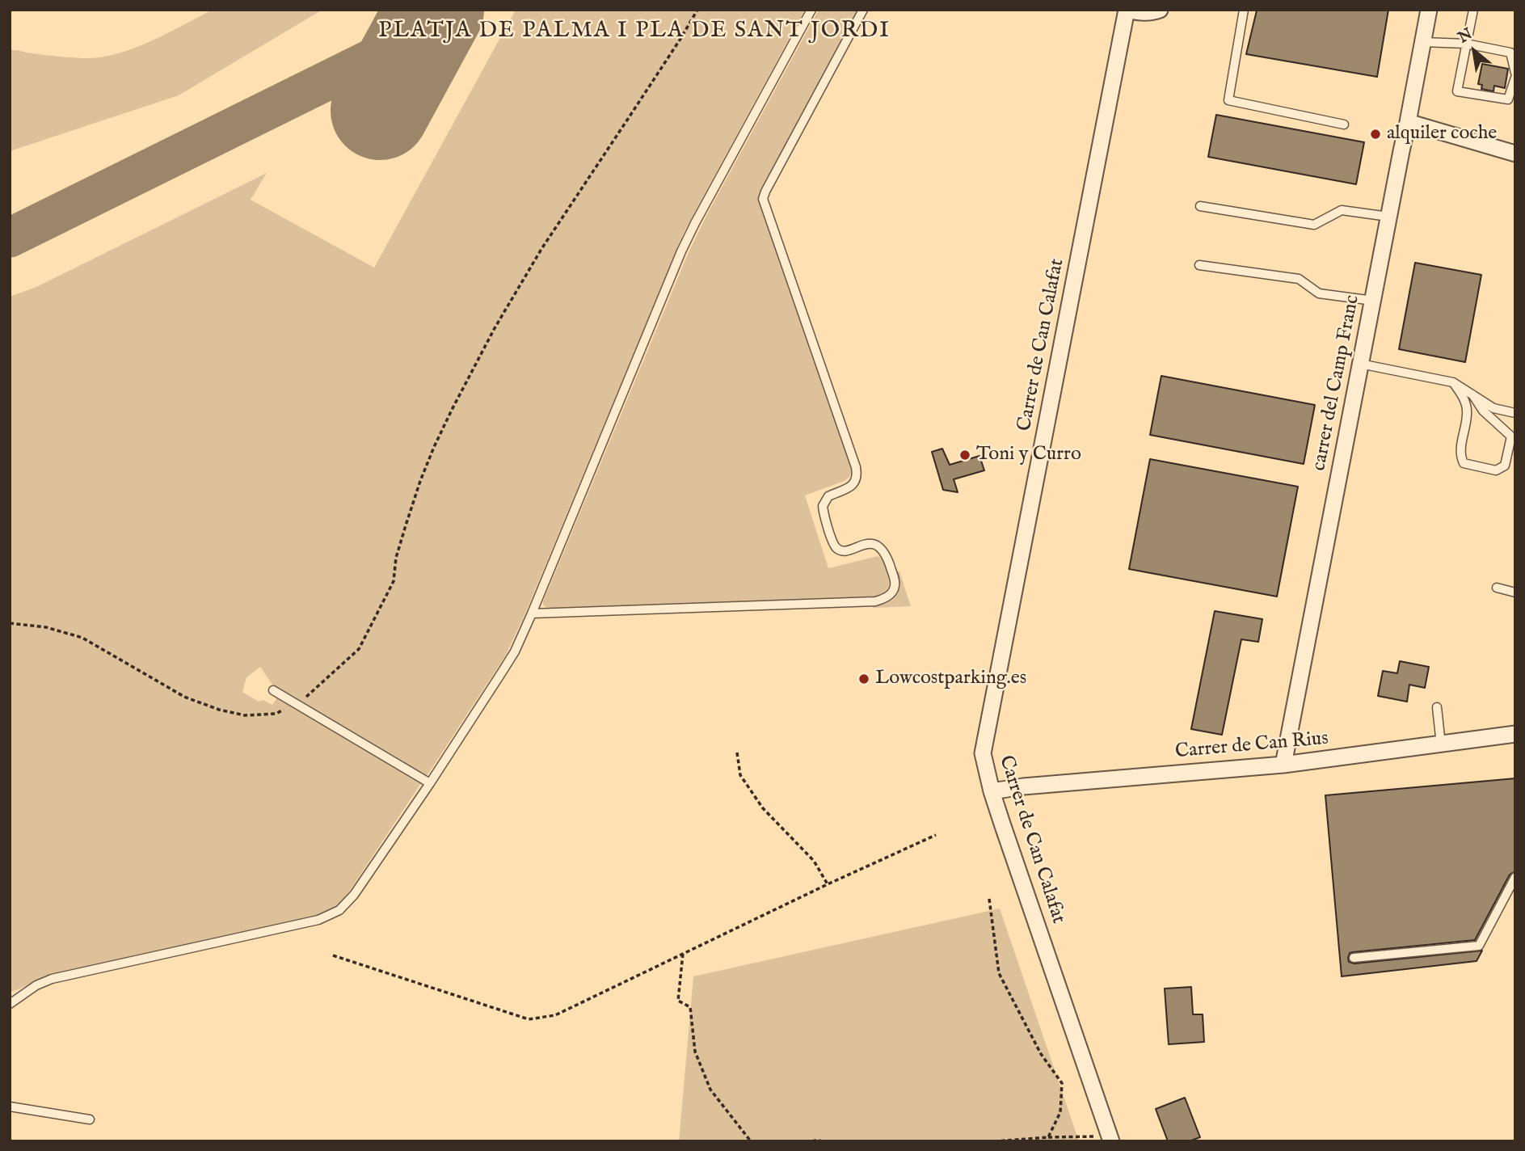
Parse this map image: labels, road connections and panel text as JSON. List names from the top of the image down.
{
  "streets": {
    "street": ["Carrer de Can Calafat", "carrer del Camp Franc", "Carrer de Can Rius"]
  },
  "crossings": [
    ["Carrer de Can Calafat", "Carrer de Can Rius"],
    ["carrer del Camp Franc", "Carrer de Can Rius"]
  ],
  "districts": ["PLATJA DE PALMA I PLA DE SANT JORDI"],
  "places": ["alquiler coche", "Toni y Curro", "Lowcostparking.es"],
  "north": "top left"
}
